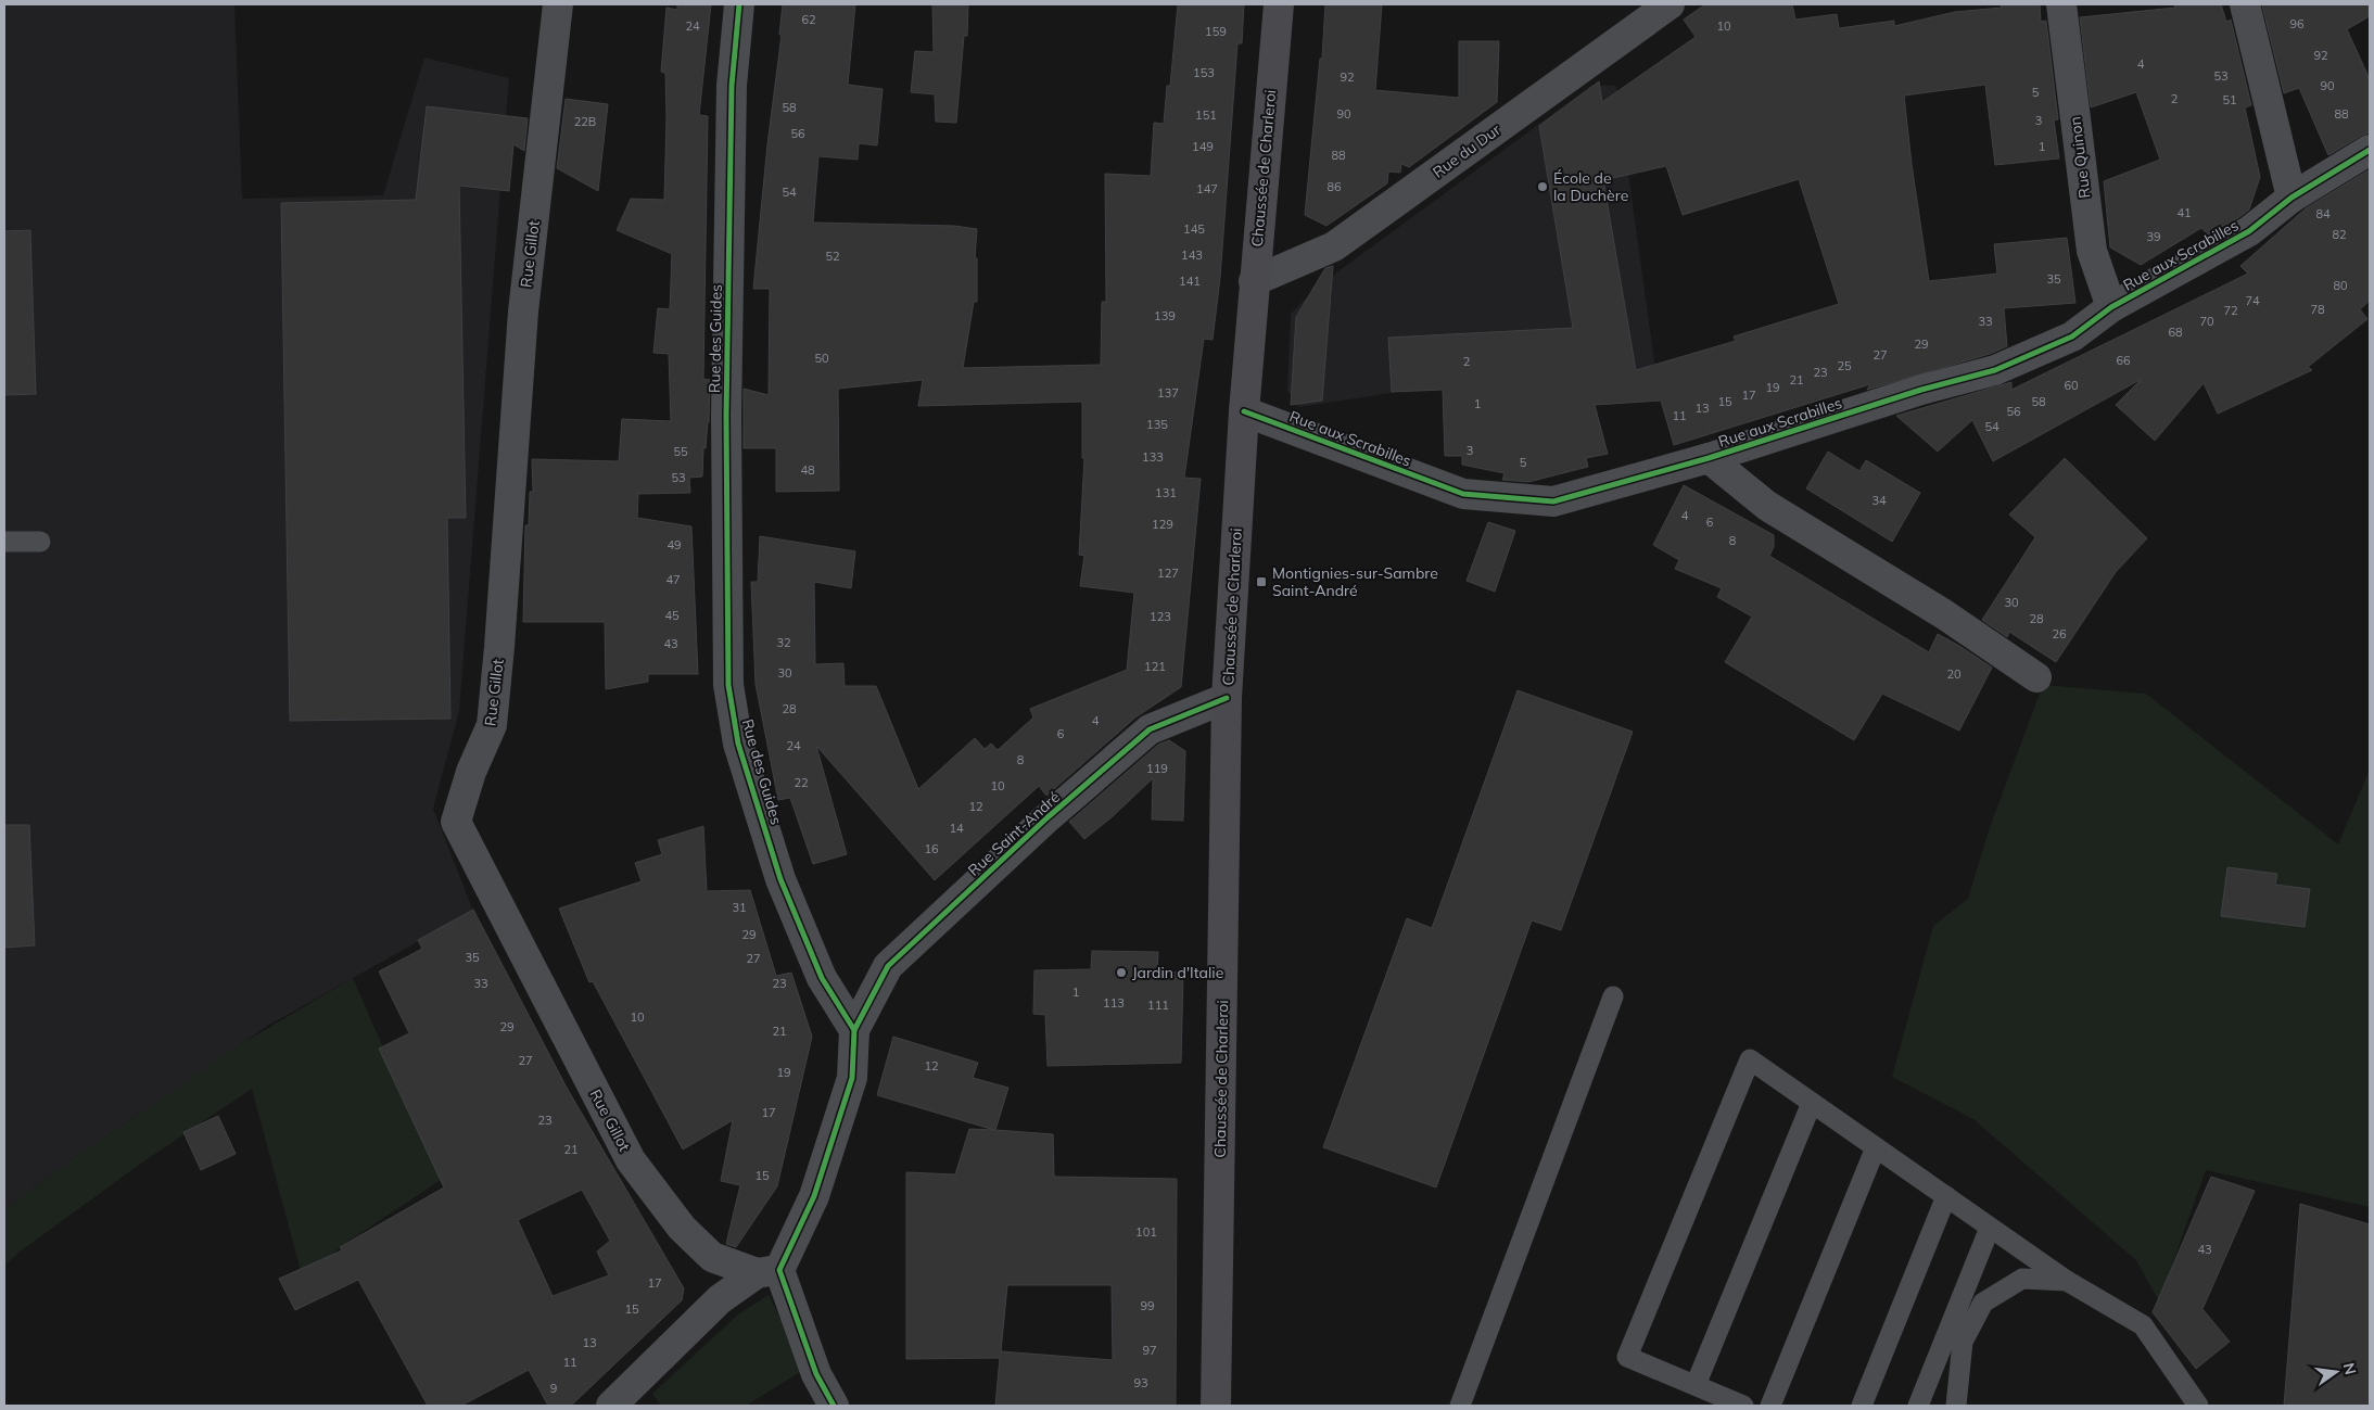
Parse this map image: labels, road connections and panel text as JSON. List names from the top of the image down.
{
  "streets": {
    "main road": ["Chaussée de Charleroi"],
    "street": [
      "Rue du Dur",
      "Rue Quinon",
      "Rue Gillot",
      "Rue aux Scrabilles",
      "Rue des Guides",
      "Rue Saint-André"
    ]
  },
  "crossings": [
    ["Rue du Dur", "Chaussée de Charleroi"],
    ["Rue Quinon", "Rue aux Scrabilles"],
    ["Chaussée de Charleroi", "Rue aux Scrabilles"],
    ["Chaussée de Charleroi", "Rue Saint-André"],
    ["Rue des Guides", "Rue Saint-André"]
  ],
  "places": {
    "other": ["École de la Duchère", "Jardin d'Italie"],
    "transit": ["Montignies-sur-Sambre Saint-André"]
  },
  "house_numbers": [
    "62",
    "96",
    "24",
    "10",
    "159",
    "92",
    "4",
    "153",
    "53",
    "92",
    "90",
    "5",
    "2",
    "51",
    "58",
    "90",
    "88",
    "151",
    "3",
    "22B",
    "56",
    "149",
    "1",
    "88",
    "86",
    "147",
    "54",
    "41",
    "84",
    "145",
    "82",
    "39",
    "143",
    "52",
    "35",
    "141",
    "80",
    "74",
    "78",
    "72",
    "139",
    "33",
    "70",
    "68",
    "29",
    "27",
    "50",
    "66",
    "2",
    "25",
    "23",
    "21",
    "60",
    "19",
    "137",
    "17",
    "15",
    "58",
    "1",
    "13",
    "56",
    "11",
    "135",
    "54",
    "3",
    "55",
    "133",
    "5",
    "48",
    "53",
    "131",
    "34",
    "4",
    "6",
    "129",
    "8",
    "49",
    "127",
    "47",
    "30",
    "45",
    "123",
    "28",
    "26",
    "32",
    "43",
    "121",
    "30",
    "20",
    "28",
    "4",
    "6",
    "24",
    "8",
    "119",
    "22",
    "10",
    "12",
    "14",
    "16",
    "31",
    "29",
    "35",
    "27",
    "33",
    "23",
    "1",
    "113",
    "111",
    "10",
    "29",
    "21",
    "27",
    "12",
    "19",
    "17",
    "23",
    "21",
    "15",
    "101",
    "43",
    "17",
    "99",
    "15",
    "13",
    "97",
    "11",
    "93",
    "9"
  ],
  "north": "right"
}
